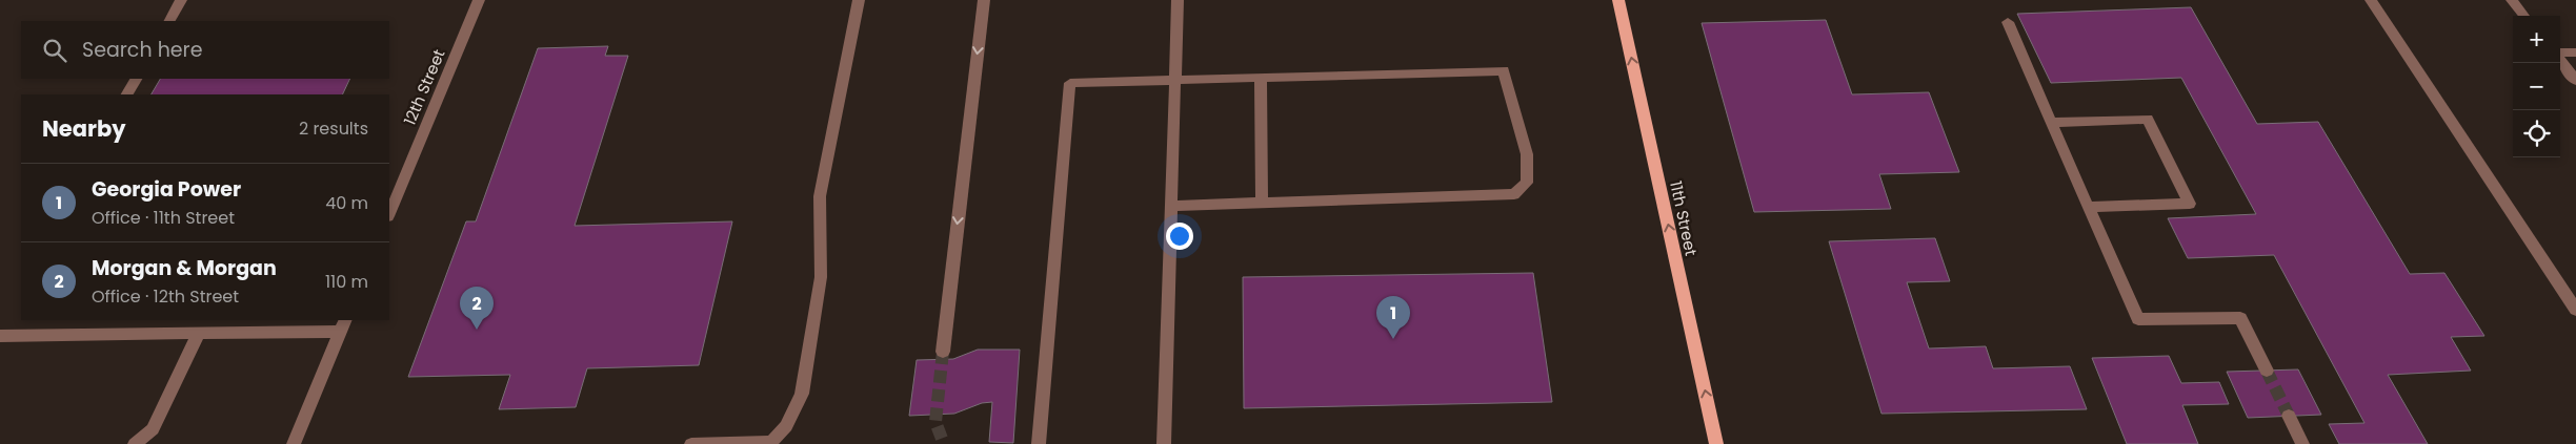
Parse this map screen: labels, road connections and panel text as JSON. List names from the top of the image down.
{
  "streets": {
    "main road": ["11th Street"],
    "street": ["12th Street"]
  },
  "one_way": ["11th Street"],
  "page": {
    "map_buttons": ["+", "−"],
    "search": "Search here",
    "heading": ["Nearby", "2 results"],
    "list": [
      {
        "mark": "1",
        "name": "Georgia Power",
        "note": "Office · 11th Street",
        "value": "40 m"
      },
      {
        "mark": "2",
        "name": "Morgan & Morgan",
        "note": "Office · 12th Street",
        "value": "110 m"
      }
    ],
    "pins": ["2", "1"]
  }
}
